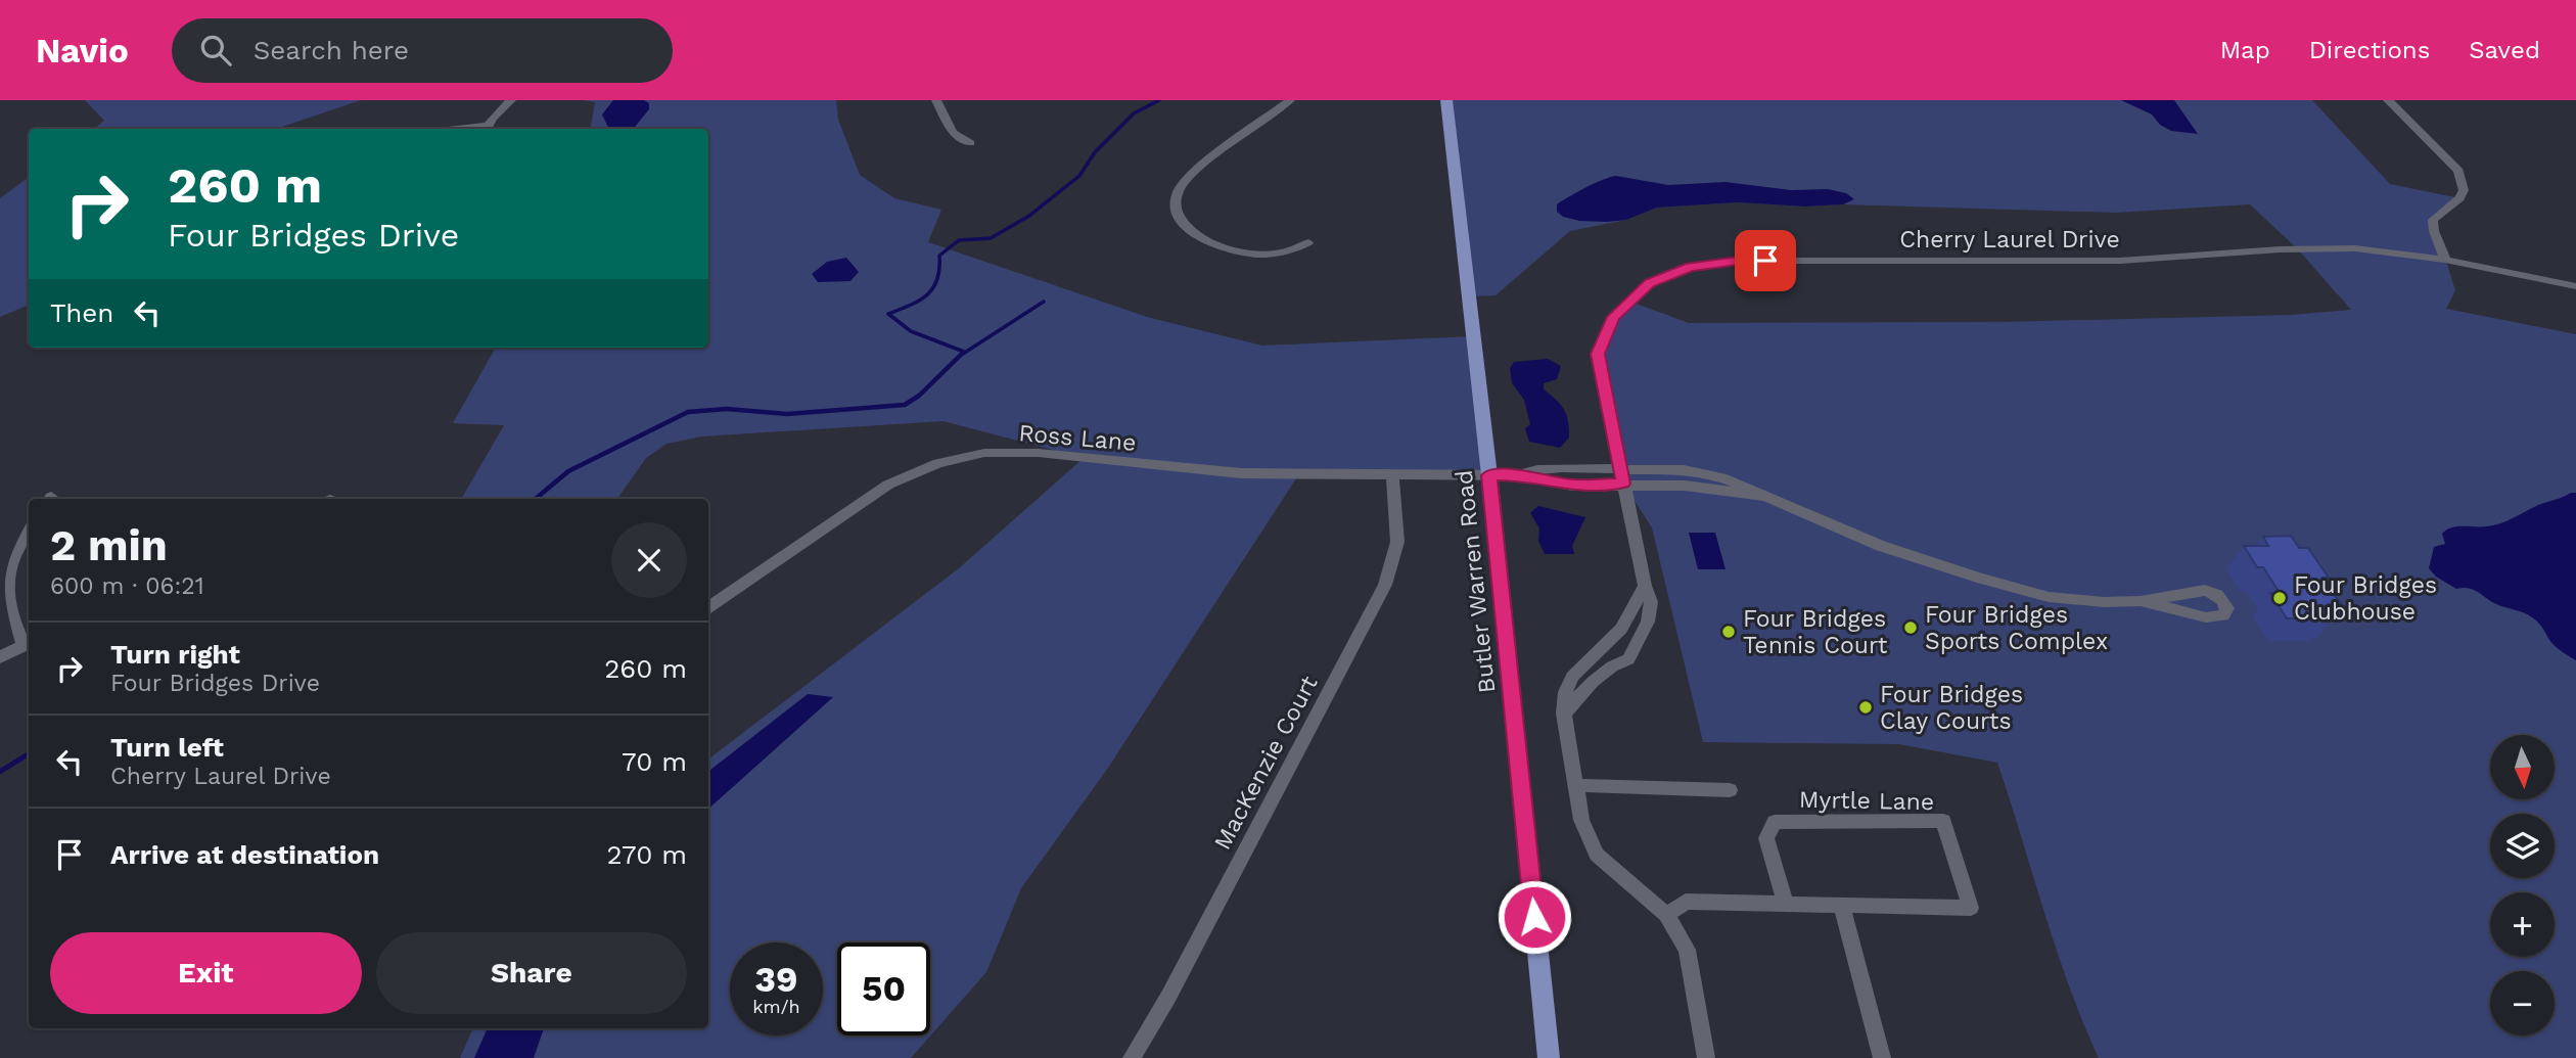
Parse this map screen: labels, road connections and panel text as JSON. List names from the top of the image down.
{
  "streets": {
    "main road": ["Butler Warren Road"],
    "street": [
      "Cherry Laurel Drive",
      "Ross Lane",
      "MacKenzie Court",
      "Myrtle Lane"
    ]
  },
  "crossings": [
    ["Cherry Laurel Drive", "Ross Lane"],
    ["Ross Lane", "Butler Warren Road"],
    ["Ross Lane", "MacKenzie Court"]
  ],
  "places": [
    "Four Bridges Clubhouse",
    "Four Bridges Sports Complex",
    "Four Bridges Tennis Court",
    "Four Bridges Clay Courts"
  ],
  "north": "bottom",
  "page": {
    "header": "Navio",
    "search": "Search here",
    "nav": ["Map", "Directions", "Saved"],
    "turn": ["260 m", "Four Bridges Drive"],
    "then": "Then",
    "heading": ["2 min", "600 m · 06:21"],
    "list": [
      {
        "name": "Turn right",
        "note": "Four Bridges Drive",
        "value": "260 m"
      },
      {
        "name": "Turn left",
        "note": "Cherry Laurel Drive",
        "value": "70 m"
      },
      {
        "name": "Arrive at destination",
        "value": "270 m"
      }
    ],
    "map_buttons": ["+", "−"],
    "buttons": ["Exit", "Share"],
    "speed": "39 km/h",
    "limit": "50"
  }
}
